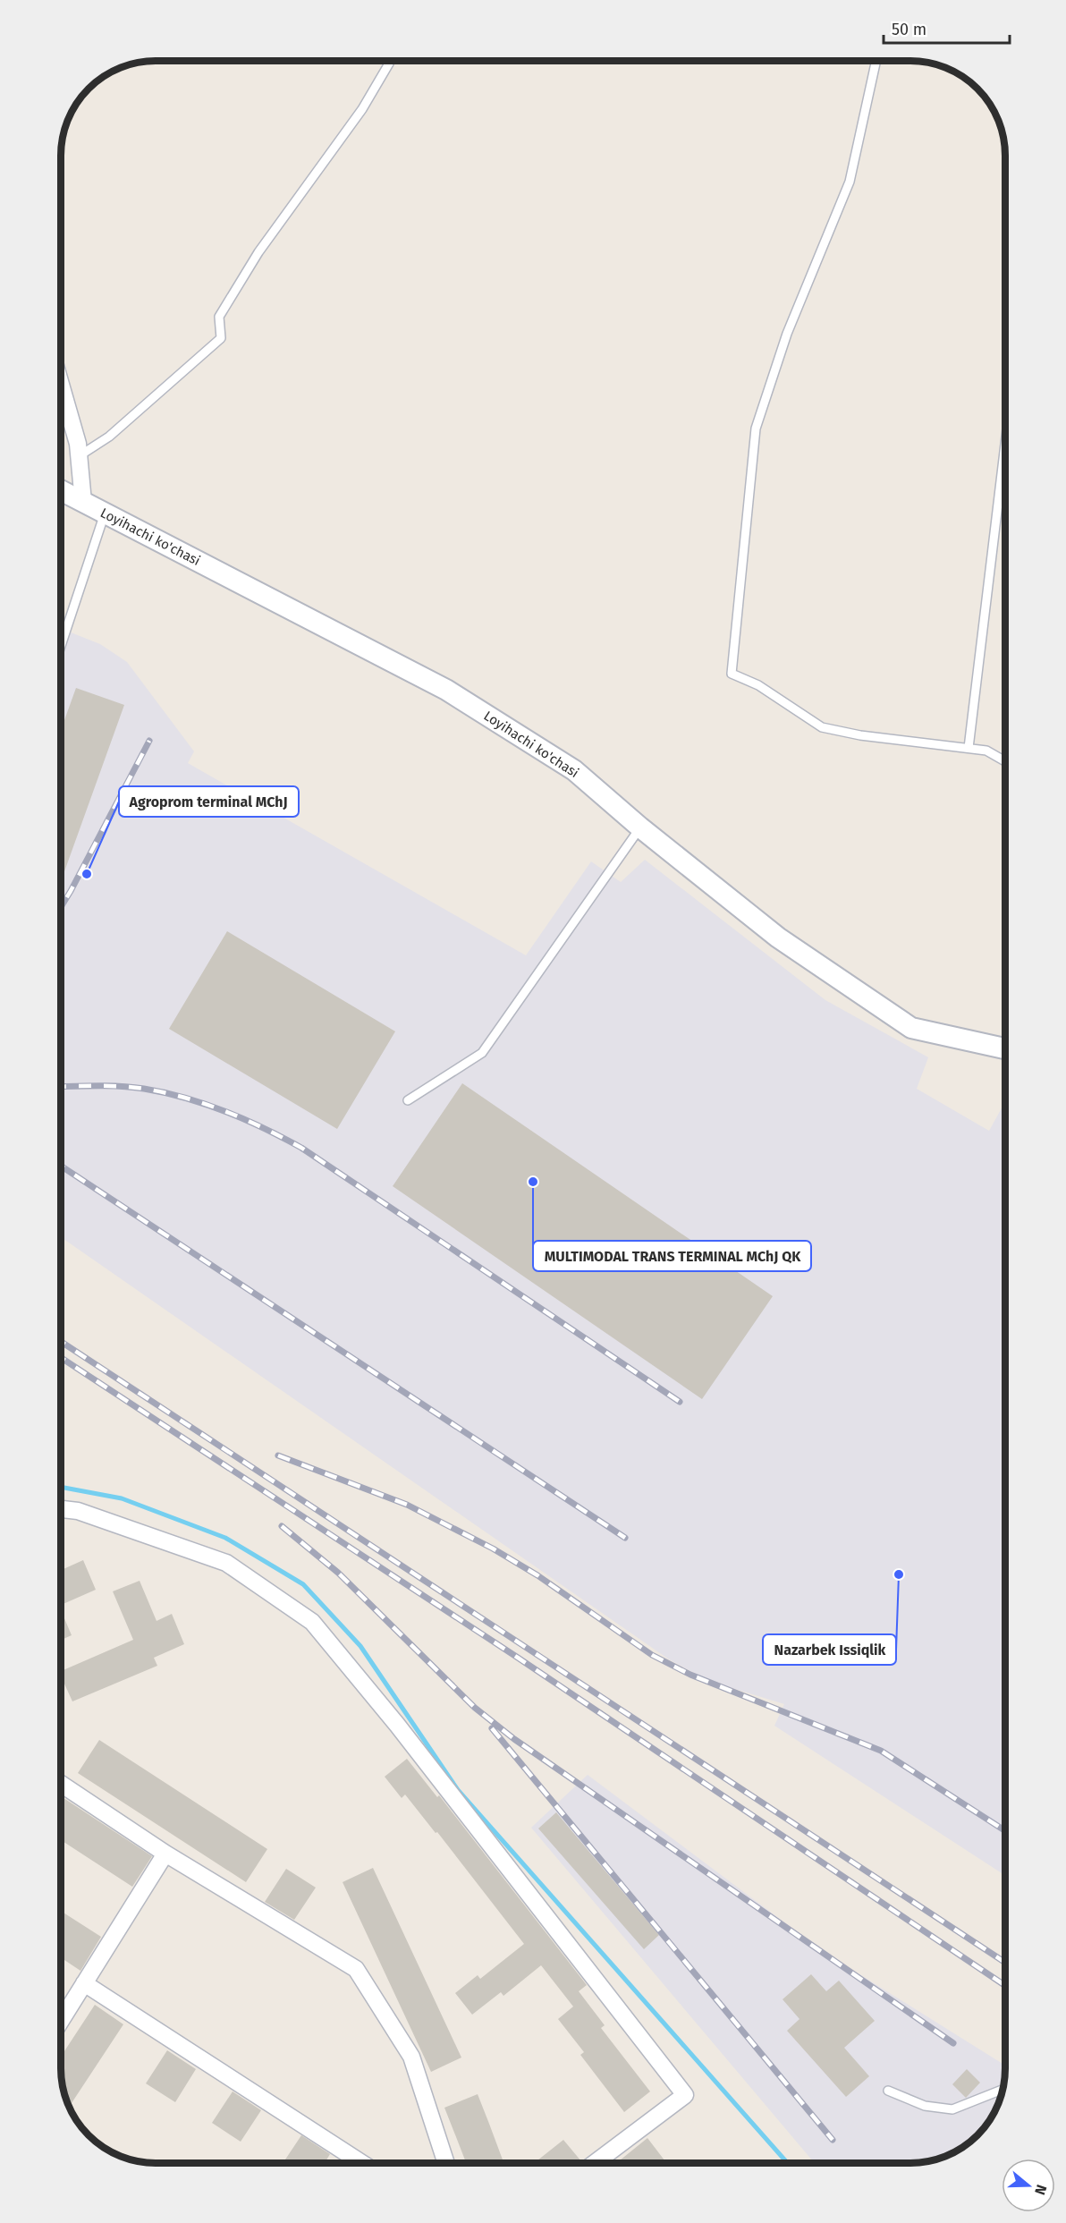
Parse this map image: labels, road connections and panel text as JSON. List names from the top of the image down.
{
  "streets": {
    "street": ["Loyihachi ko'chasi"]
  },
  "places": ["Agroprom terminal MChJ", "MULTIMODAL TRANS TERMINAL MChJ QK", "Nazarbek Issiqlik"],
  "scale_bar": "50 m",
  "north": "right"
}
